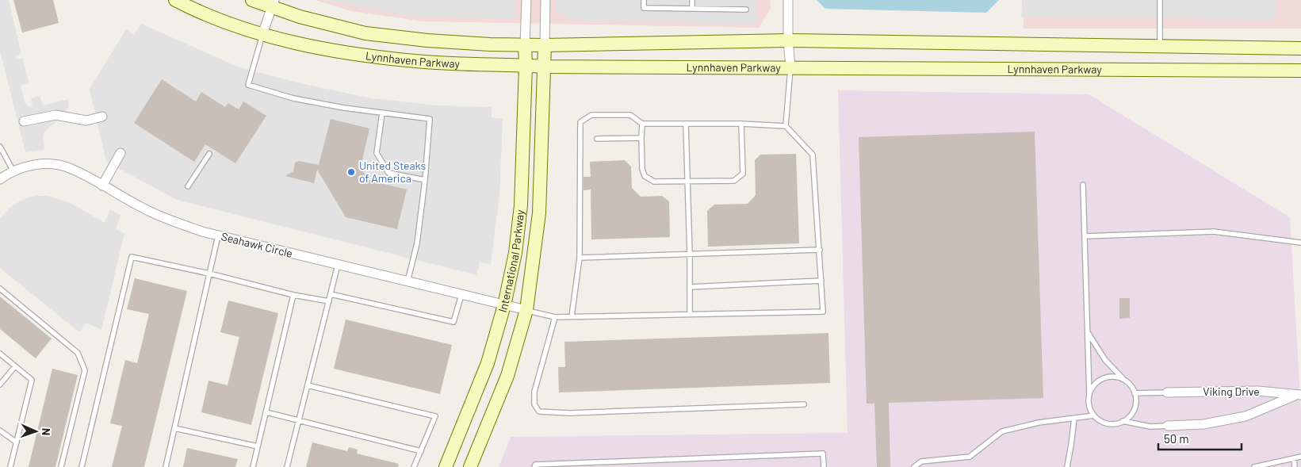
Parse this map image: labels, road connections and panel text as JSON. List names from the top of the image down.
{
  "streets": {
    "main road": ["Lynnhaven Parkway", "International Parkway"],
    "street": ["Seahawk Circle", "Viking Drive"]
  },
  "crossings": [
    ["Lynnhaven Parkway", "International Parkway"],
    ["Seahawk Circle", "International Parkway"]
  ],
  "places": ["United Steaks of America"],
  "scale_bar": "50 m",
  "north": "right"
}
